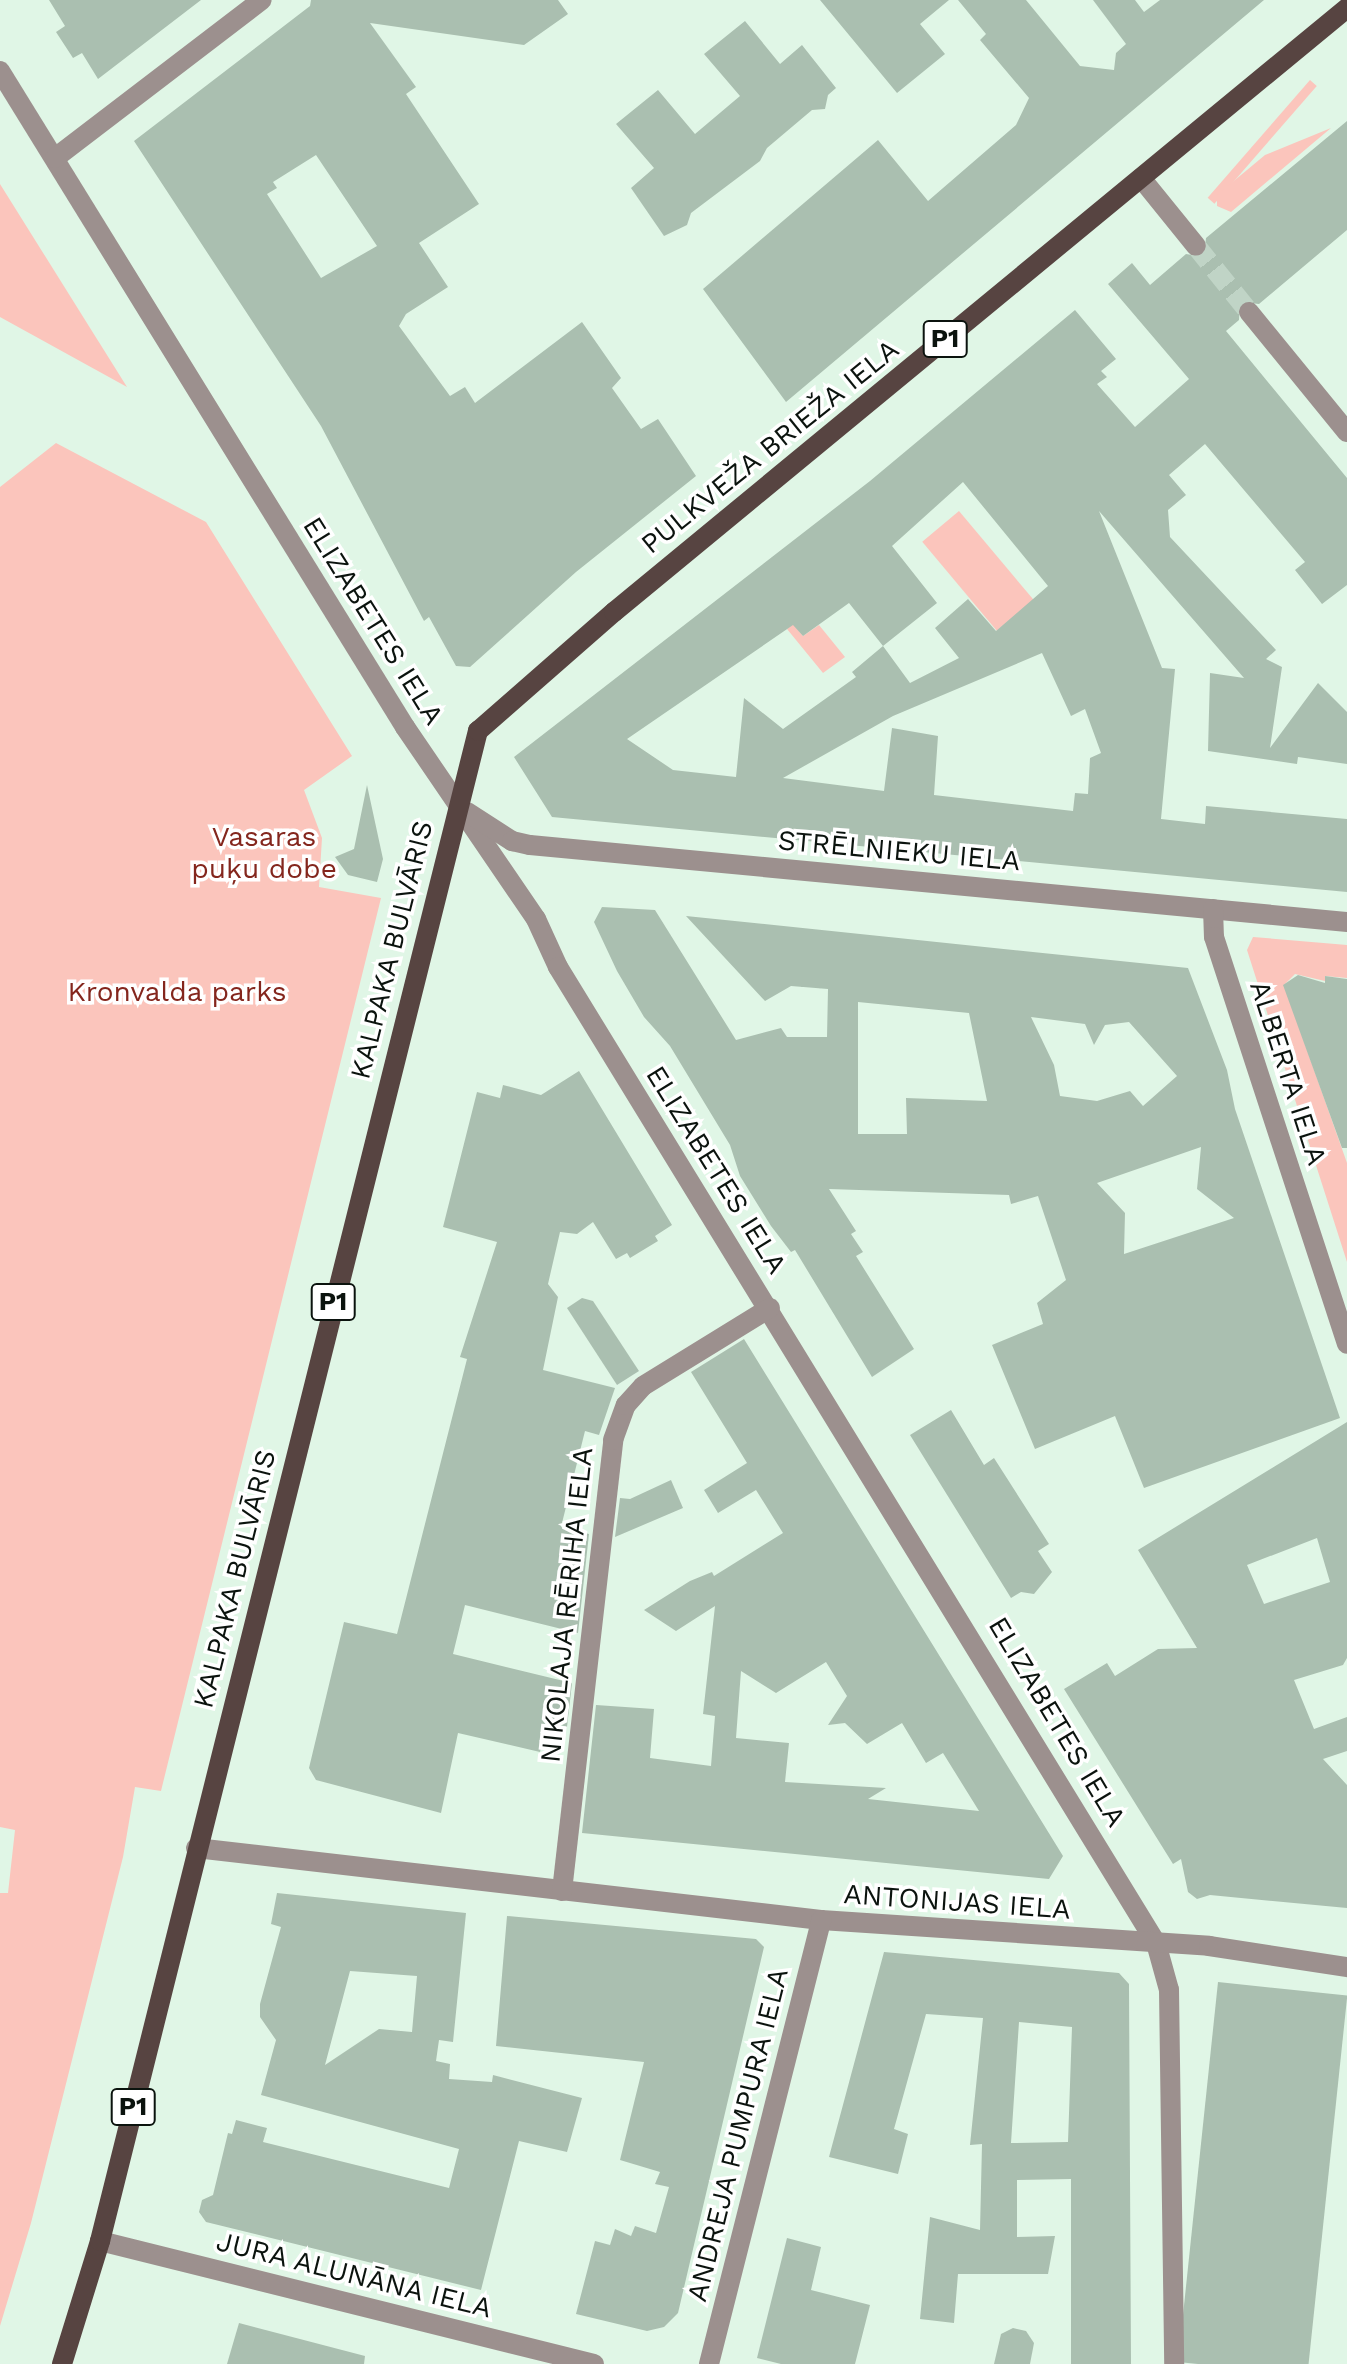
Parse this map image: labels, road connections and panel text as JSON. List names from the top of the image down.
{
  "streets": {
    "main road": ["P1", "PULKVEŽA BRIEŽA IELA", "KALPAKA BULVĀRIS"],
    "street": [
      "ELIZABETES IELA",
      "STRĒLNIEKU IELA",
      "ALBERTA IELA",
      "NIKOLAJA RĒRIHA IELA",
      "ANTONIJAS IELA",
      "ANDREJA PUMPURA IELA",
      "JURA ALUNĀNA IELA"
    ]
  },
  "crossings": [
    ["PULKVEŽA BRIEŽA IELA", "ELIZABETES IELA"],
    ["PULKVEŽA BRIEŽA IELA", "STRĒLNIEKU IELA"],
    ["PULKVEŽA BRIEŽA IELA", "KALPAKA BULVĀRIS"],
    ["ELIZABETES IELA", "STRĒLNIEKU IELA"],
    ["ELIZABETES IELA", "KALPAKA BULVĀRIS"],
    ["ELIZABETES IELA", "NIKOLAJA RĒRIHA IELA"],
    ["ELIZABETES IELA", "ANTONIJAS IELA"],
    ["STRĒLNIEKU IELA", "KALPAKA BULVĀRIS"],
    ["STRĒLNIEKU IELA", "ALBERTA IELA"],
    ["KALPAKA BULVĀRIS", "ANTONIJAS IELA"],
    ["KALPAKA BULVĀRIS", "JURA ALUNĀNA IELA"],
    ["NIKOLAJA RĒRIHA IELA", "ANTONIJAS IELA"],
    ["ANTONIJAS IELA", "ANDREJA PUMPURA IELA"]
  ],
  "parks": ["Vasaras puķu dobe", "Kronvalda parks"]
}
